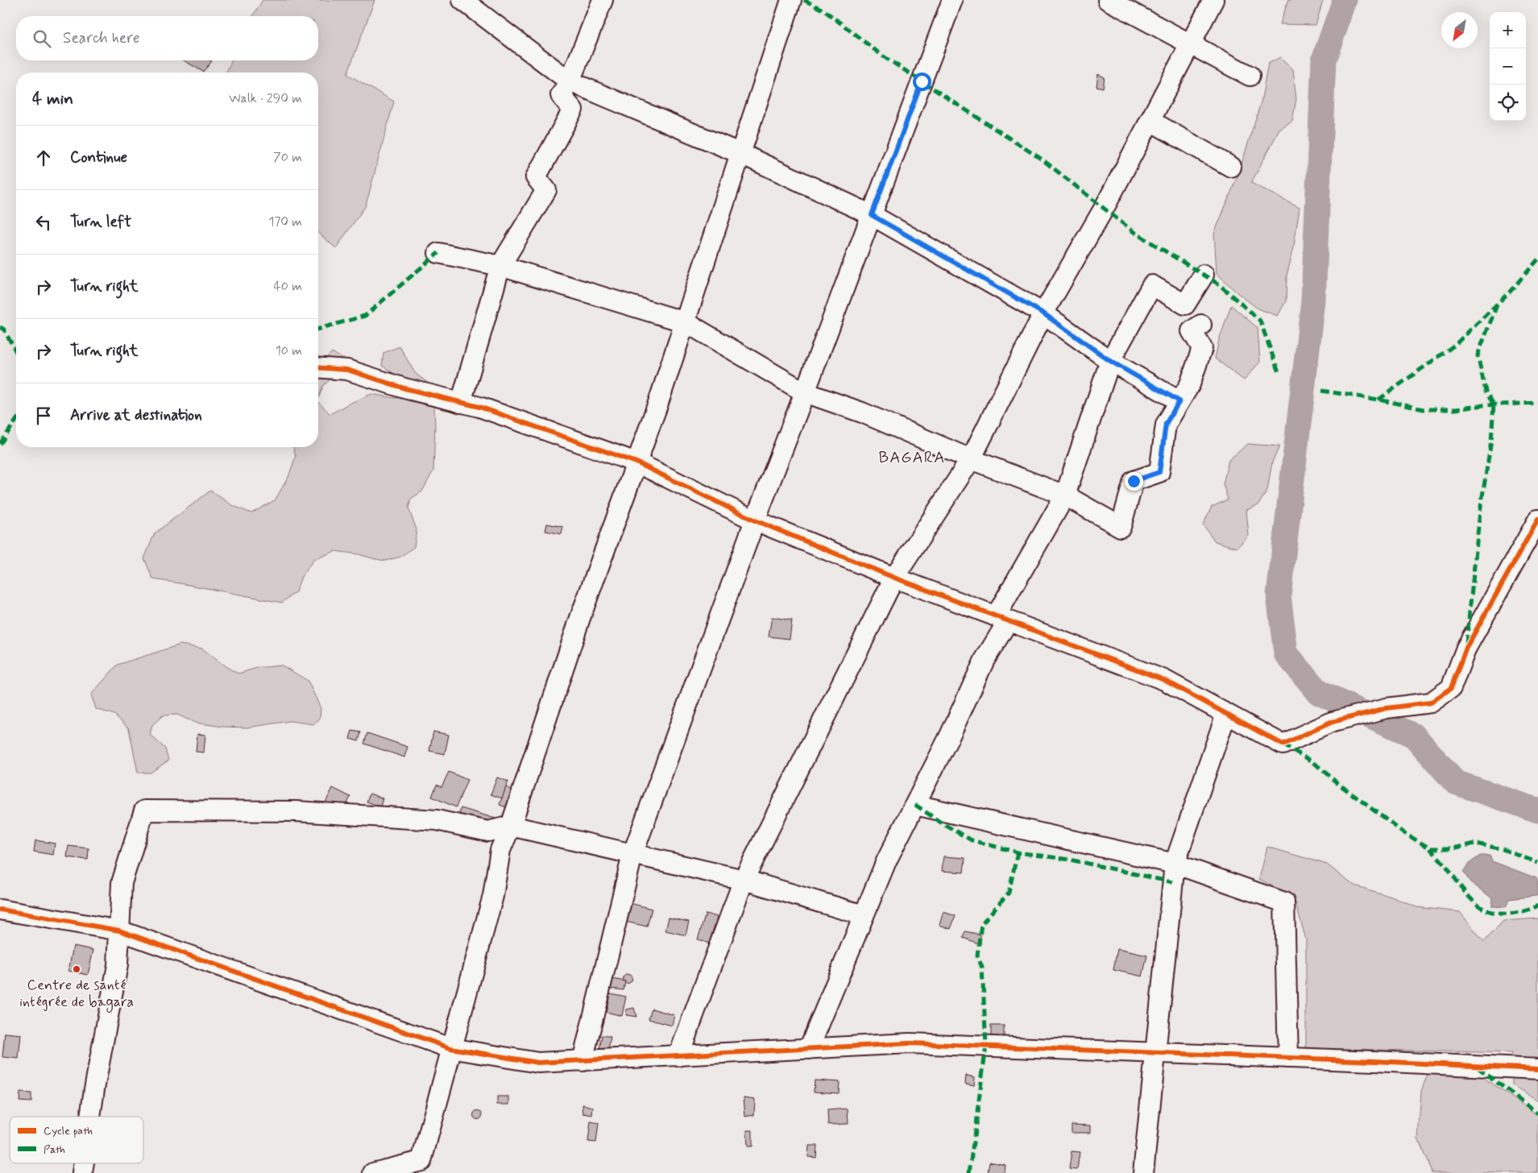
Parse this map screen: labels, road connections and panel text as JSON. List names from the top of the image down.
{
  "districts": ["BAGARA"],
  "places": ["Centre de santé intégrée de bagara"],
  "legend": ["Cycle path", "Path"],
  "north": "bottom left",
  "page": {
    "map_buttons": ["+", "−"],
    "search": "Search here",
    "heading": ["4 min", "Walk · 290 m"],
    "list": [
      ["Continue", "70 m"],
      ["Turn left", "170 m"],
      ["Turn right", "40 m"],
      ["Turn right", "10 m"],
      "Arrive at destination"
    ]
  }
}
